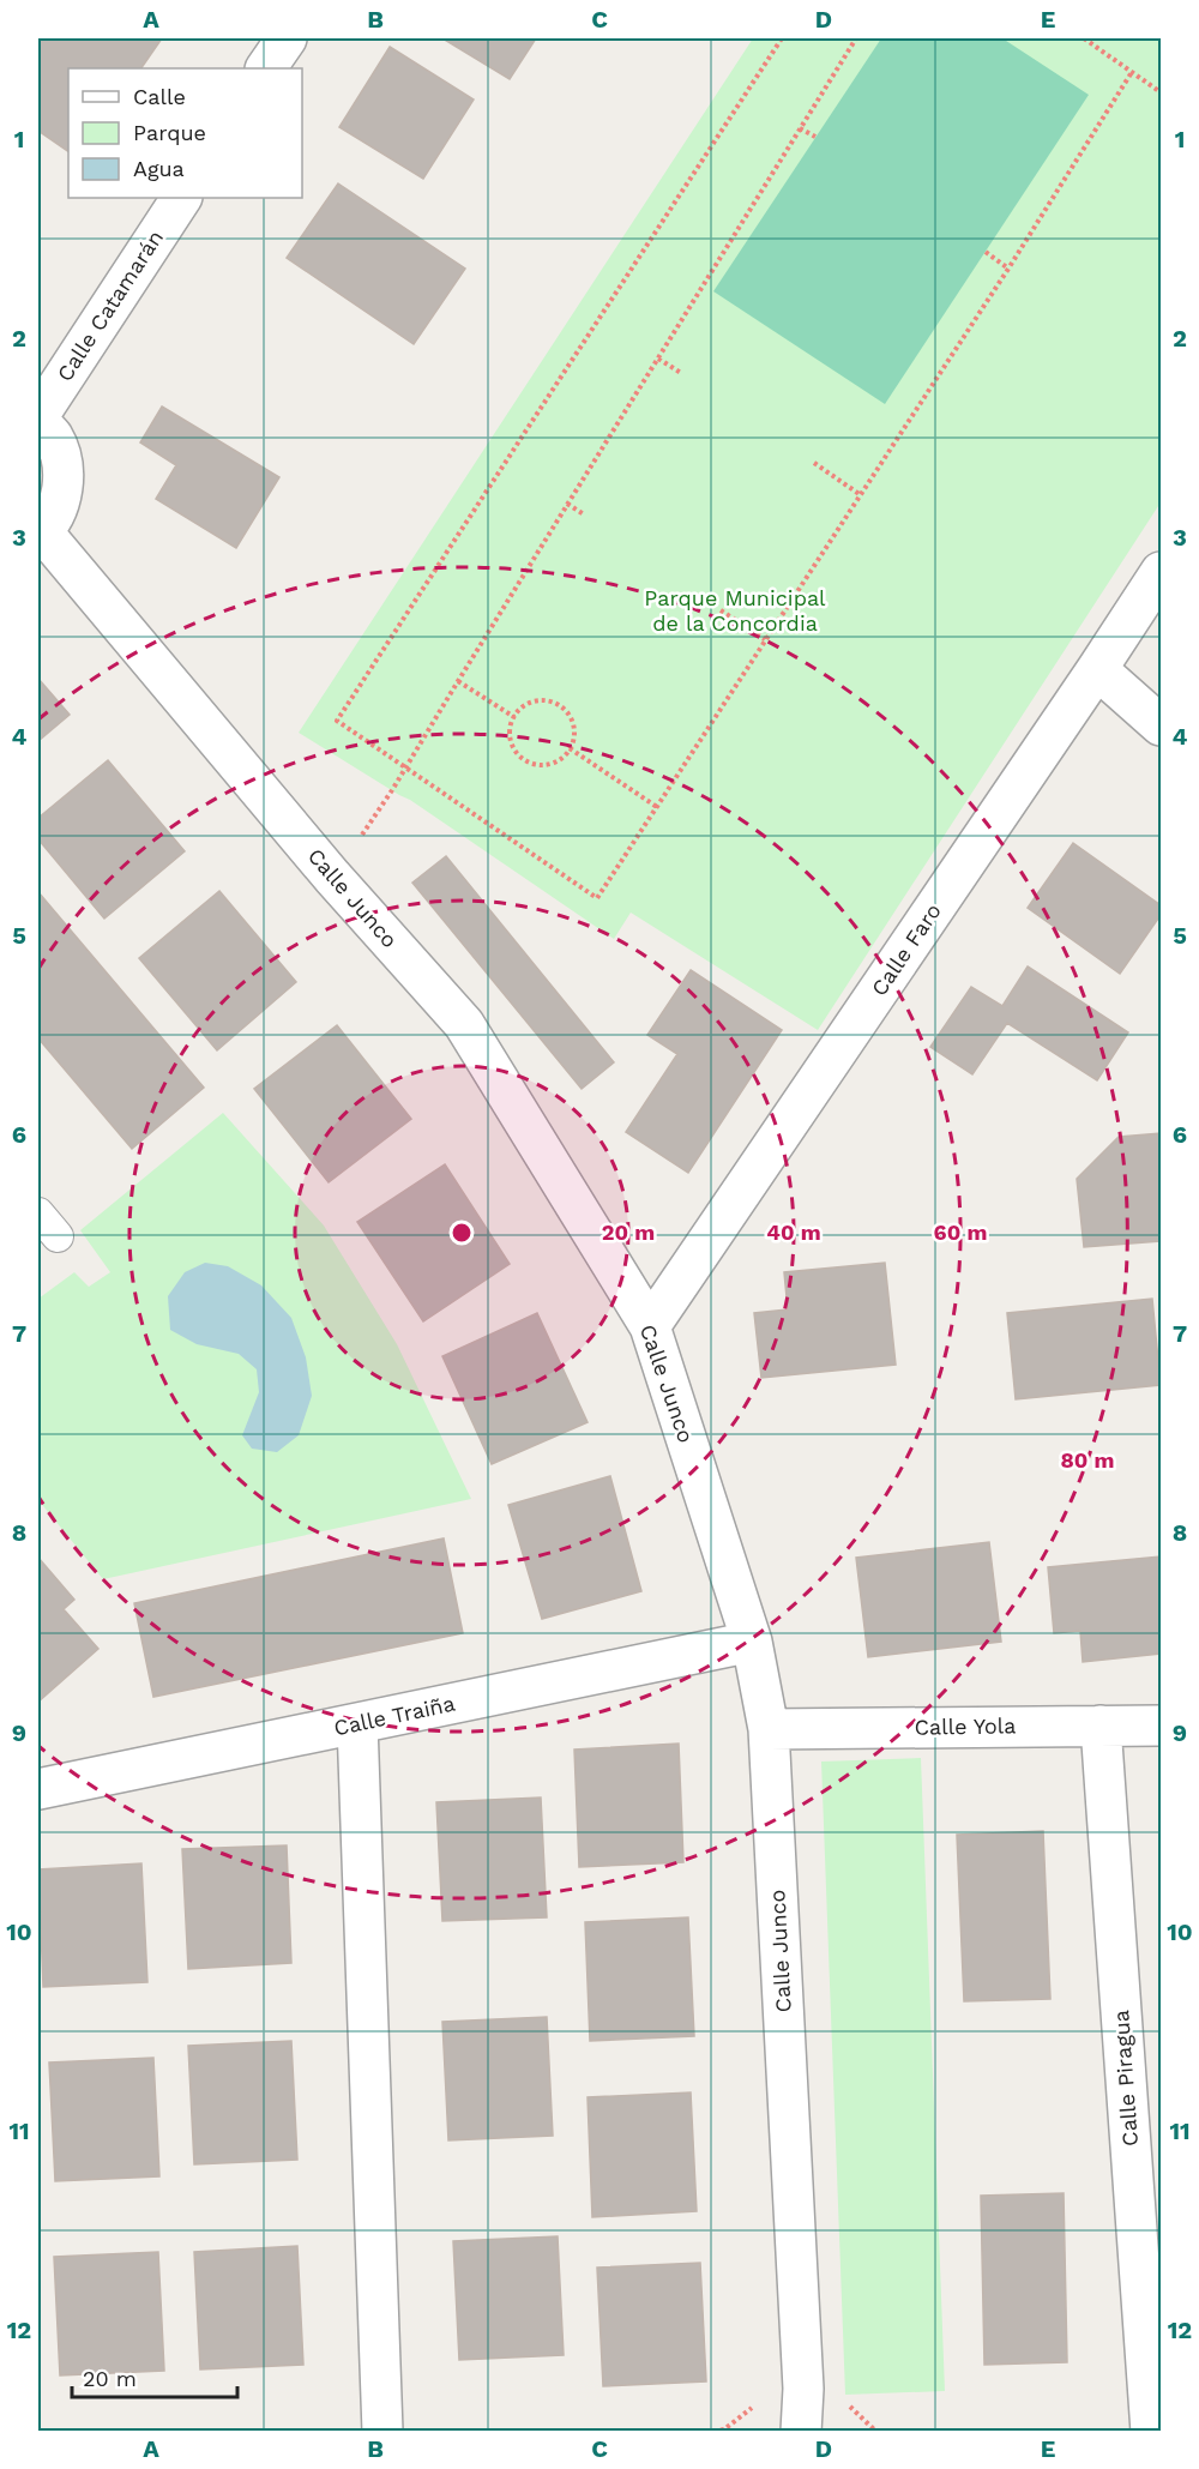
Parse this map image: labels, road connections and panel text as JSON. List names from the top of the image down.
{
  "streets": {
    "street": [
      "Calle Catamarán",
      "Calle Junco",
      "Calle Faro",
      "Calle Traiña",
      "Calle Yola",
      "Calle Piragua"
    ]
  },
  "crossings": [
    ["Calle Junco", "Calle Faro"],
    ["Calle Junco", "Calle Traiña"],
    ["Calle Junco", "Calle Yola"],
    ["Calle Yola", "Calle Piragua"]
  ],
  "parks": ["Parque Municipal de la Concordia"],
  "legend": ["Calle", "Parque", "Agua"],
  "scale_bar": "20 m",
  "grid": {
    "columns": [
      "A",
      "B",
      "C",
      "D",
      "E"
    ],
    "rows": [
      "1",
      "2",
      "3",
      "4",
      "5",
      "6",
      "7",
      "8",
      "9",
      "10",
      "11",
      "12"
    ]
  },
  "rings": [
    "20 m",
    "40 m",
    "60 m",
    "80 m"
  ]
}
